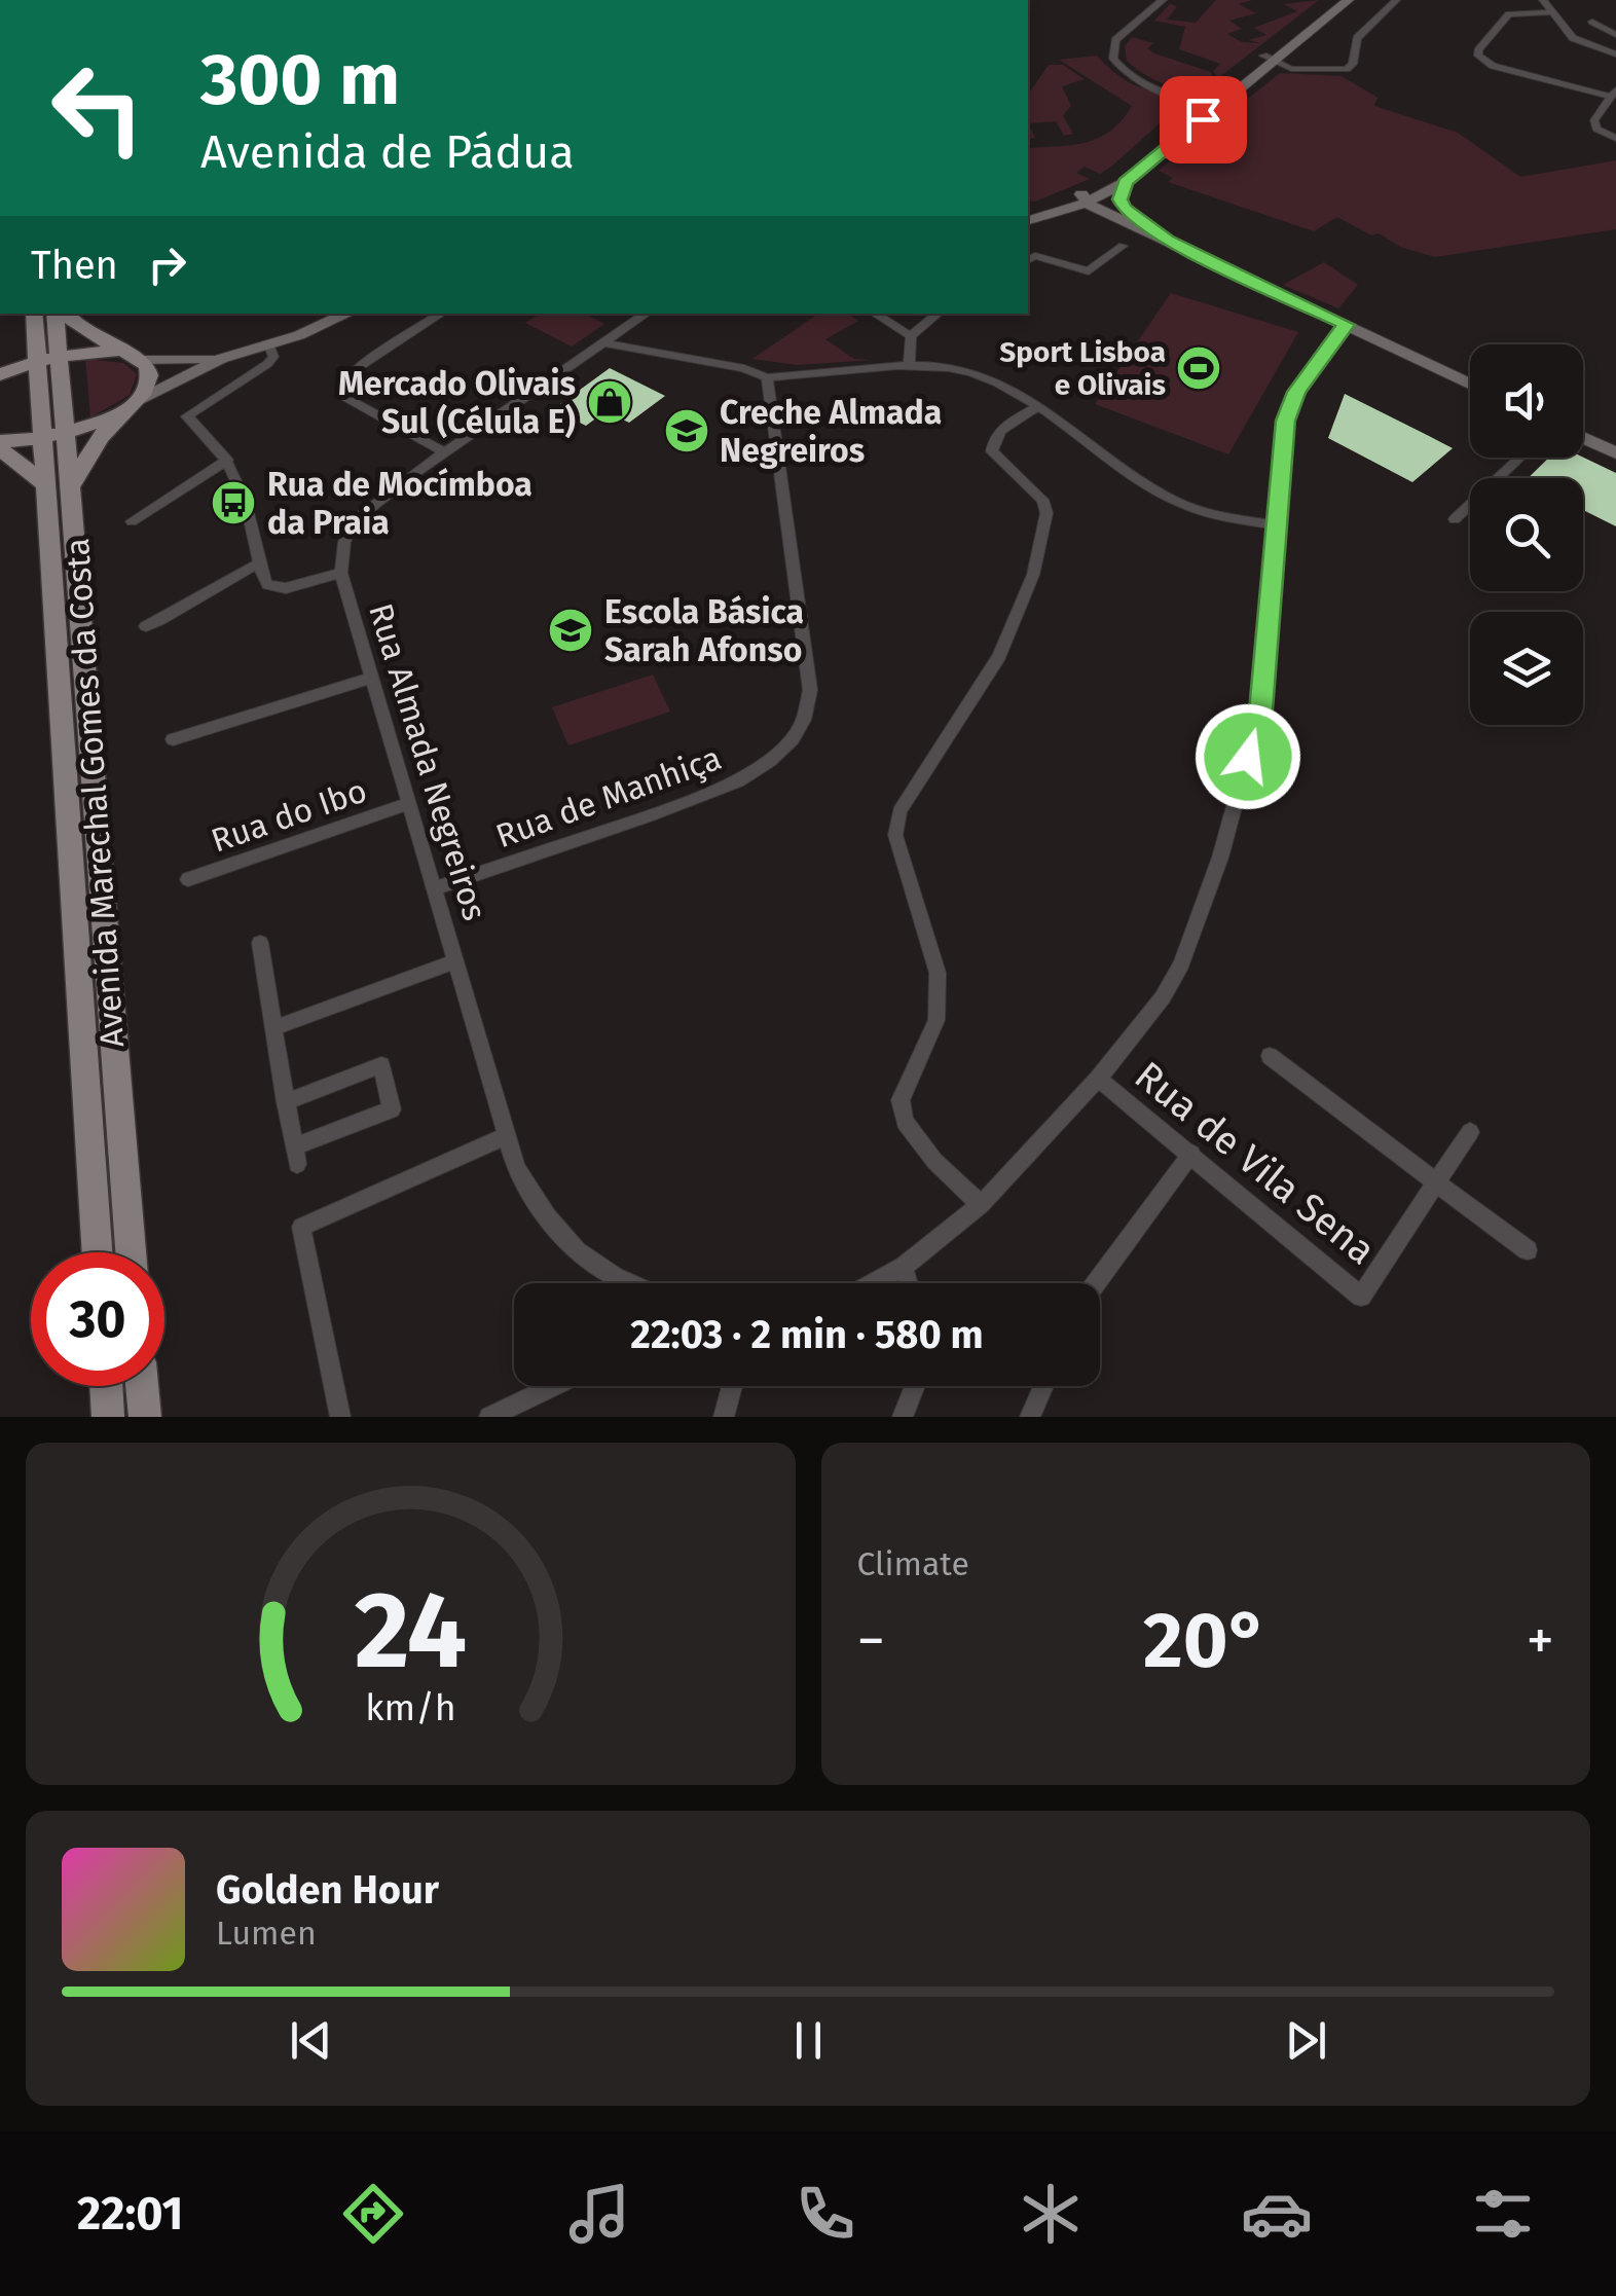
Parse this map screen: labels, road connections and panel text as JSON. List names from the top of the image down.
{
  "streets": {
    "main road": ["Avenida Marechal Gomes da Costa"],
    "street": [
      "Rua Almada Negreiros",
      "Rua de Manhiça",
      "Rua do Ibo",
      "Rua de Vila Sena"
    ]
  },
  "crossings": [
    ["Rua Almada Negreiros", "Rua de Manhiça"],
    ["Rua Almada Negreiros", "Rua do Ibo"]
  ],
  "places": {
    "sports": ["Sport Lisboa e Olivais"],
    "shop": ["Mercado Olivais Sul (Célula E)"],
    "school or university": ["Creche Almada Negreiros", "Escola Básica Sarah Afonso"],
    "bus stop": ["Rua de Mocímboa da Praia"]
  },
  "page": {
    "turn": ["300 m", "Avenida de Pádua"],
    "then": "Then",
    "limit": "30",
    "trip": "22:03 · 2 min · 580 m",
    "tile": "Climate",
    "heat": ["−", "20°", "+"],
    "song": ["Golden Hour", "Lumen"],
    "tabs": "22:01",
    "gauge": ["24", "km/h"]
  }
}
